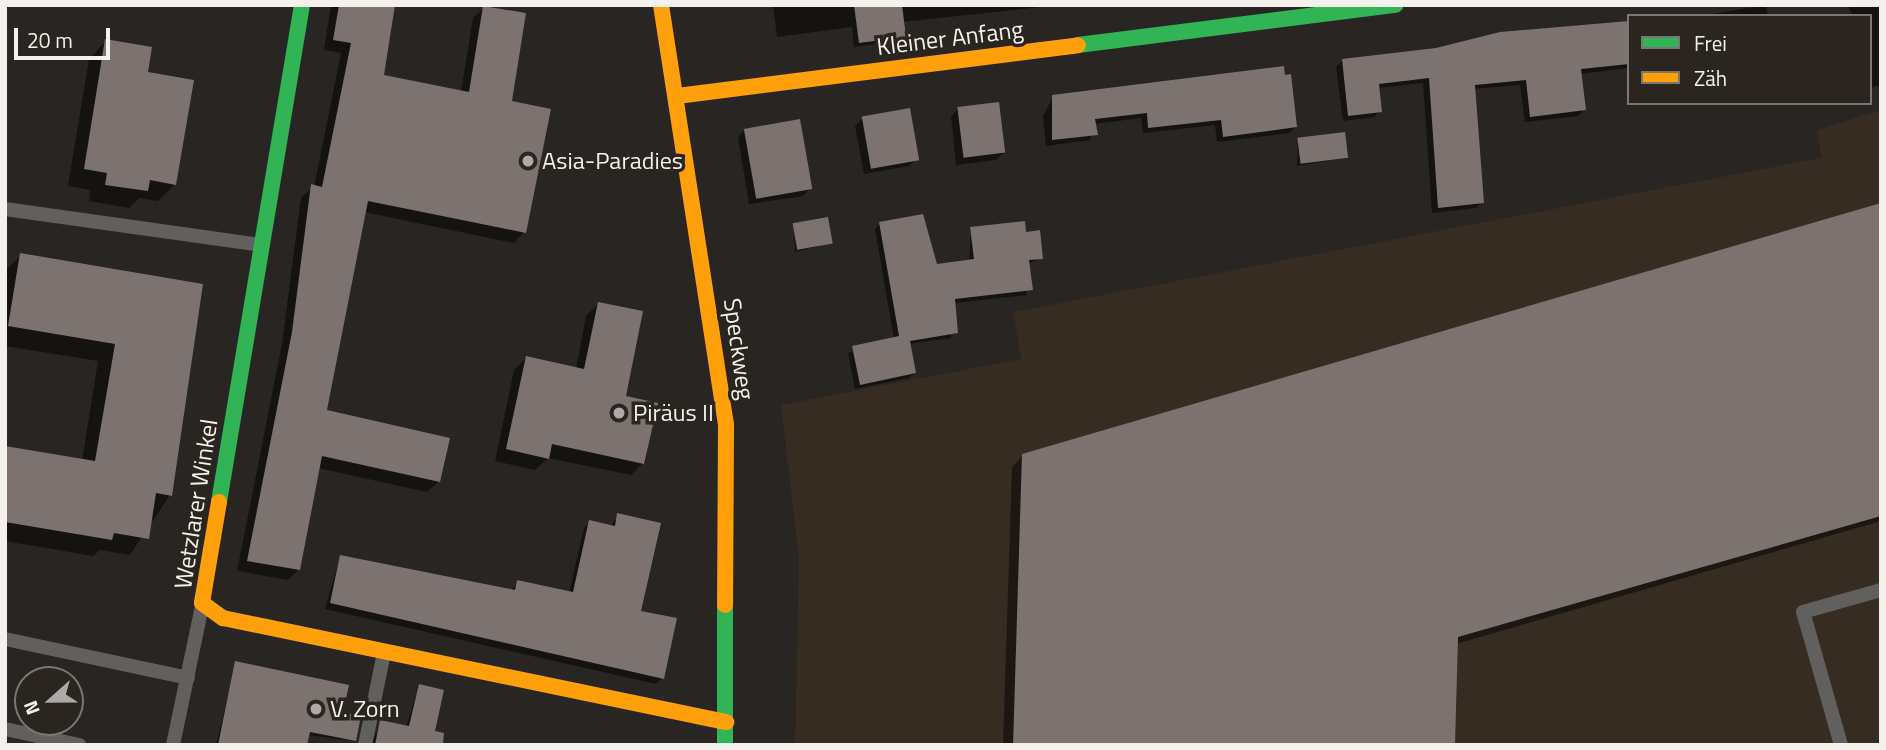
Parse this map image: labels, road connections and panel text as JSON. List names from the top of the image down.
{
  "streets": {
    "street": ["Kleiner Anfang", "Speckweg", "Wetzlarer Winkel"]
  },
  "crossings": [
    ["Kleiner Anfang", "Speckweg"],
    ["Speckweg", "Wetzlarer Winkel"]
  ],
  "places": ["Asia-Paradies", "Piräus II", "V. Zorn"],
  "legend": ["Frei", "Zäh"],
  "scale_bar": "20 m",
  "north": "left"
}
